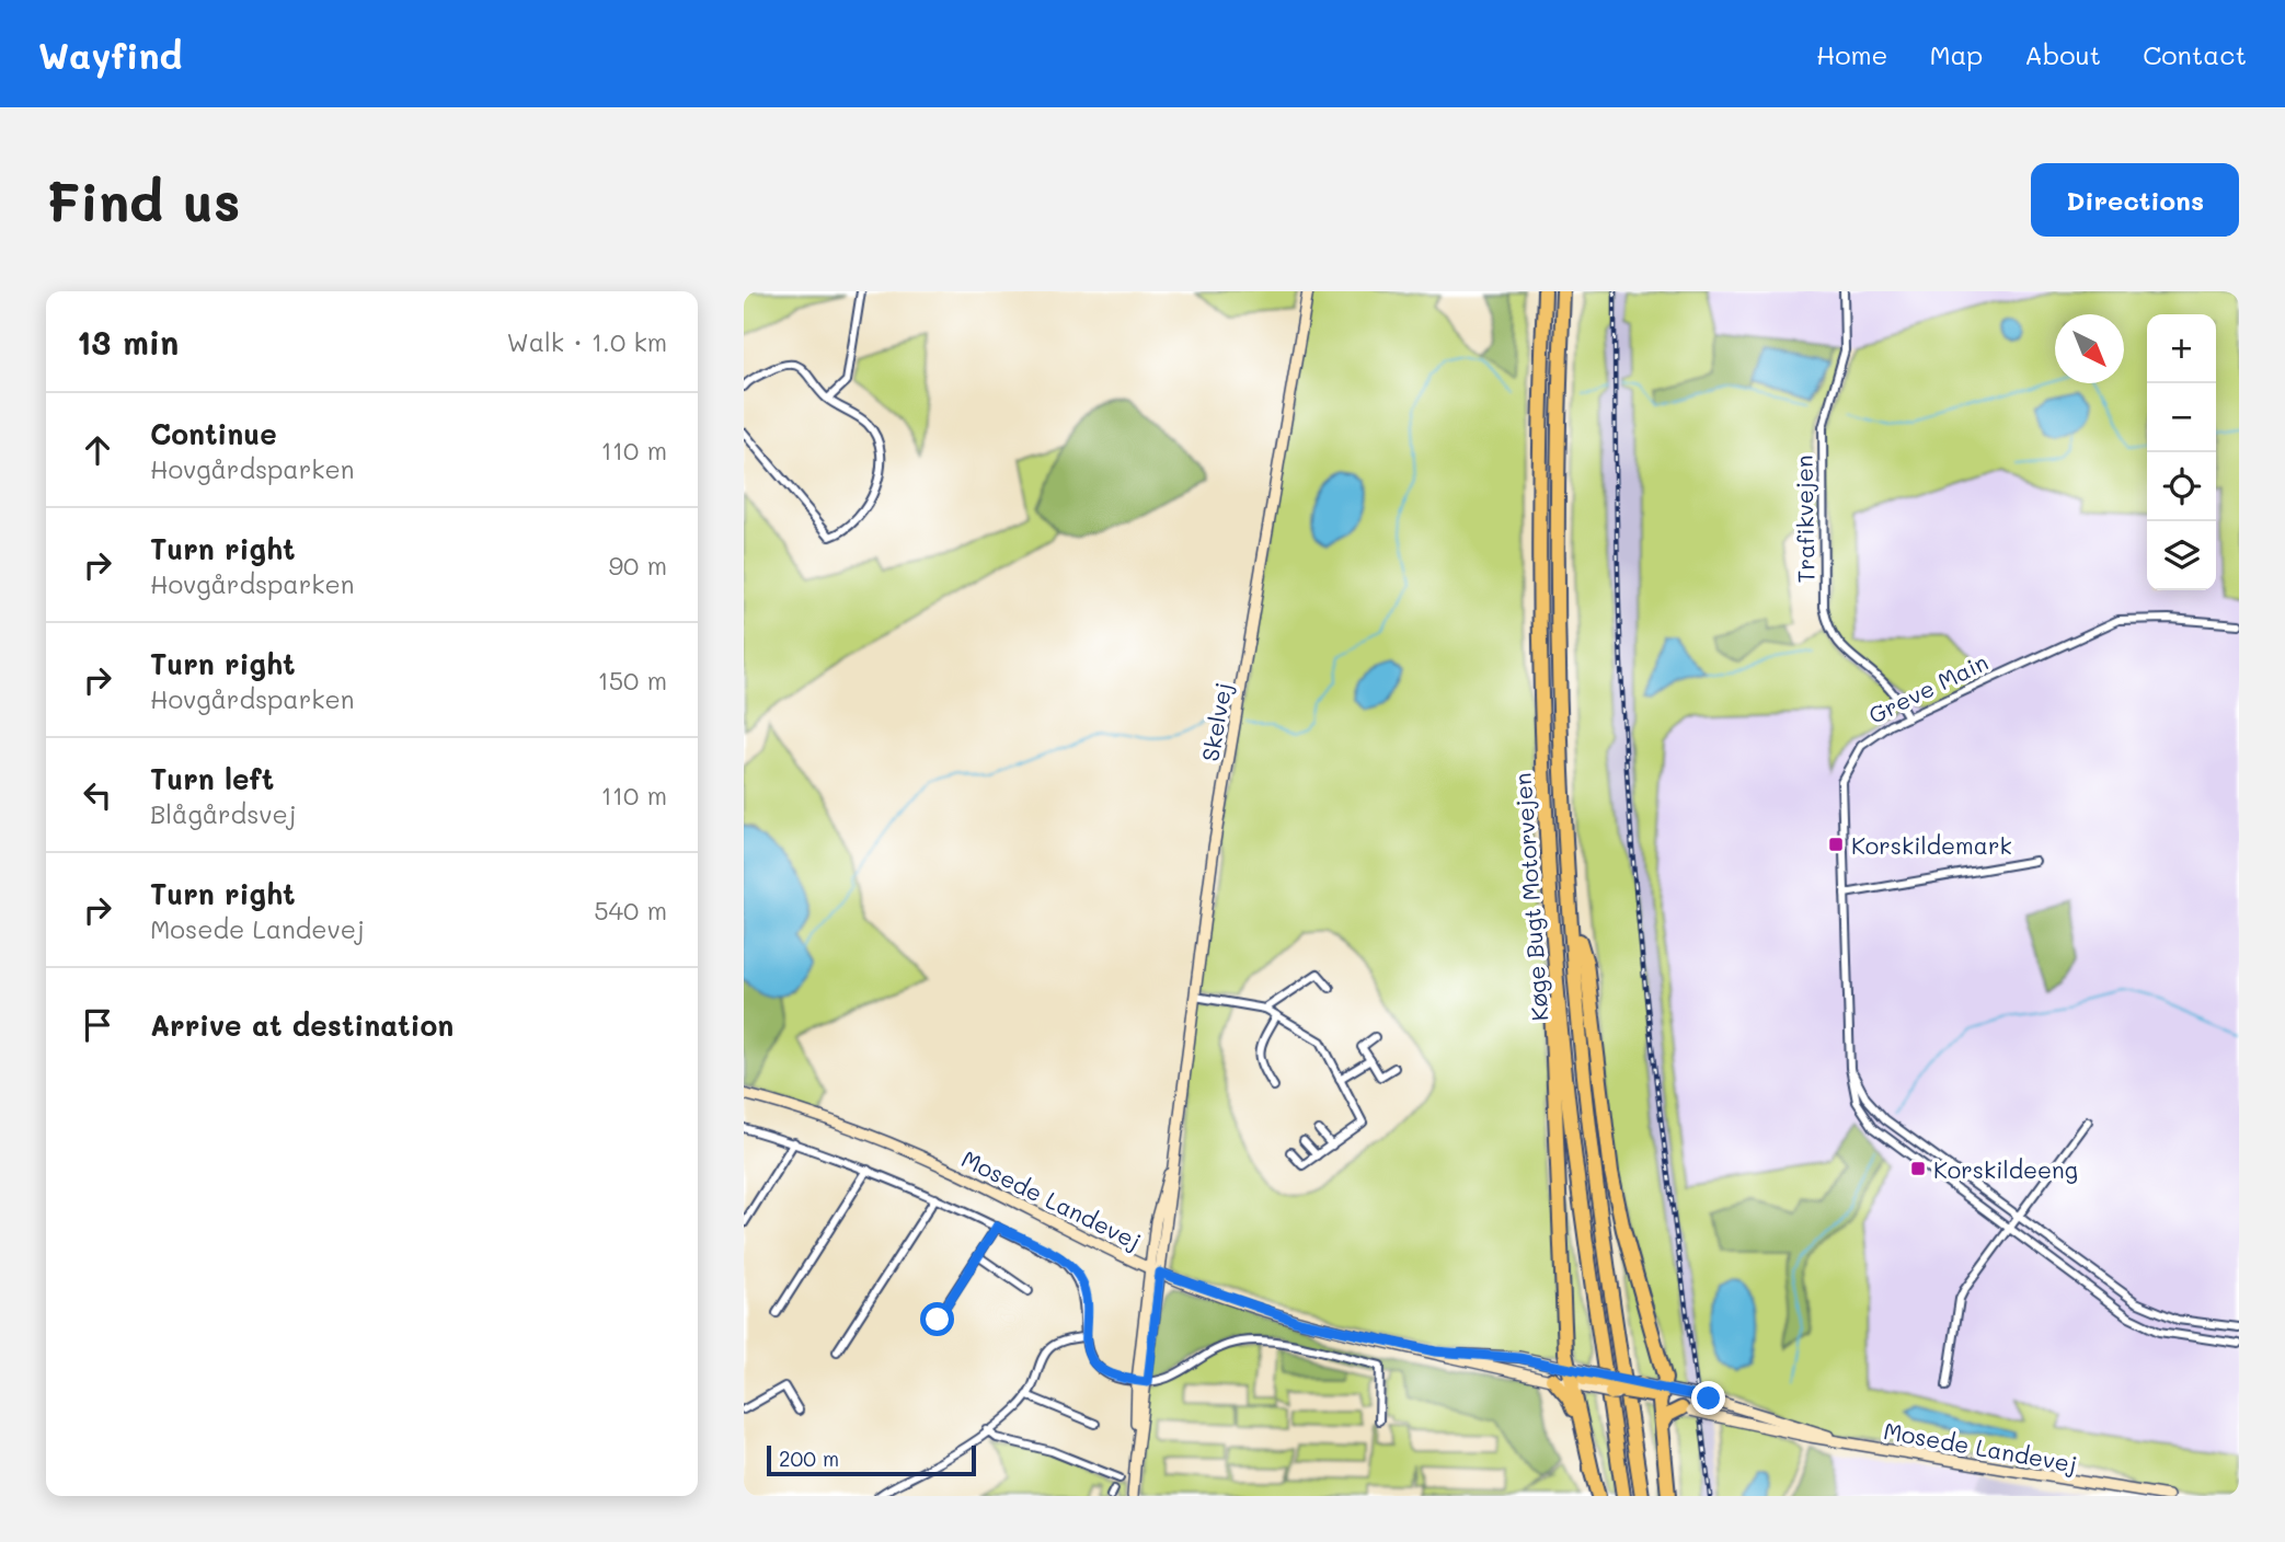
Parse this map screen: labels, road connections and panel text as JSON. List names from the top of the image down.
{
  "streets": {
    "highway": ["Køge Bugt Motorvejen"],
    "main road": ["Skelvej", "Mosede Landevej"],
    "street": ["Trafikvejen", "Greve Main"]
  },
  "crossings": [
    ["Trafikvejen", "Greve Main"],
    ["Skelvej", "Mosede Landevej"]
  ],
  "places": {
    "transit": ["Korskildemark", "Korskildeeng"]
  },
  "scale_bar": "200 m",
  "north": "bottom right",
  "page": {
    "header": "Wayfind",
    "nav": [
      "Home",
      "Map",
      "About",
      "Contact"
    ],
    "buttons": "Directions",
    "title": "Find us",
    "heading": ["13 min", "Walk · 1.0 km"],
    "map_buttons": ["+", "−"],
    "list": [
      ["Continue", "Hovgårdsparken", "110 m"],
      ["Turn right", "Hovgårdsparken", "90 m"],
      ["Turn right", "Hovgårdsparken", "150 m"],
      ["Turn left", "Blågårdsvej", "110 m"],
      ["Turn right", "Mosede Landevej", "540 m"],
      "Arrive at destination"
    ],
    "scale": "200 m"
  }
}
